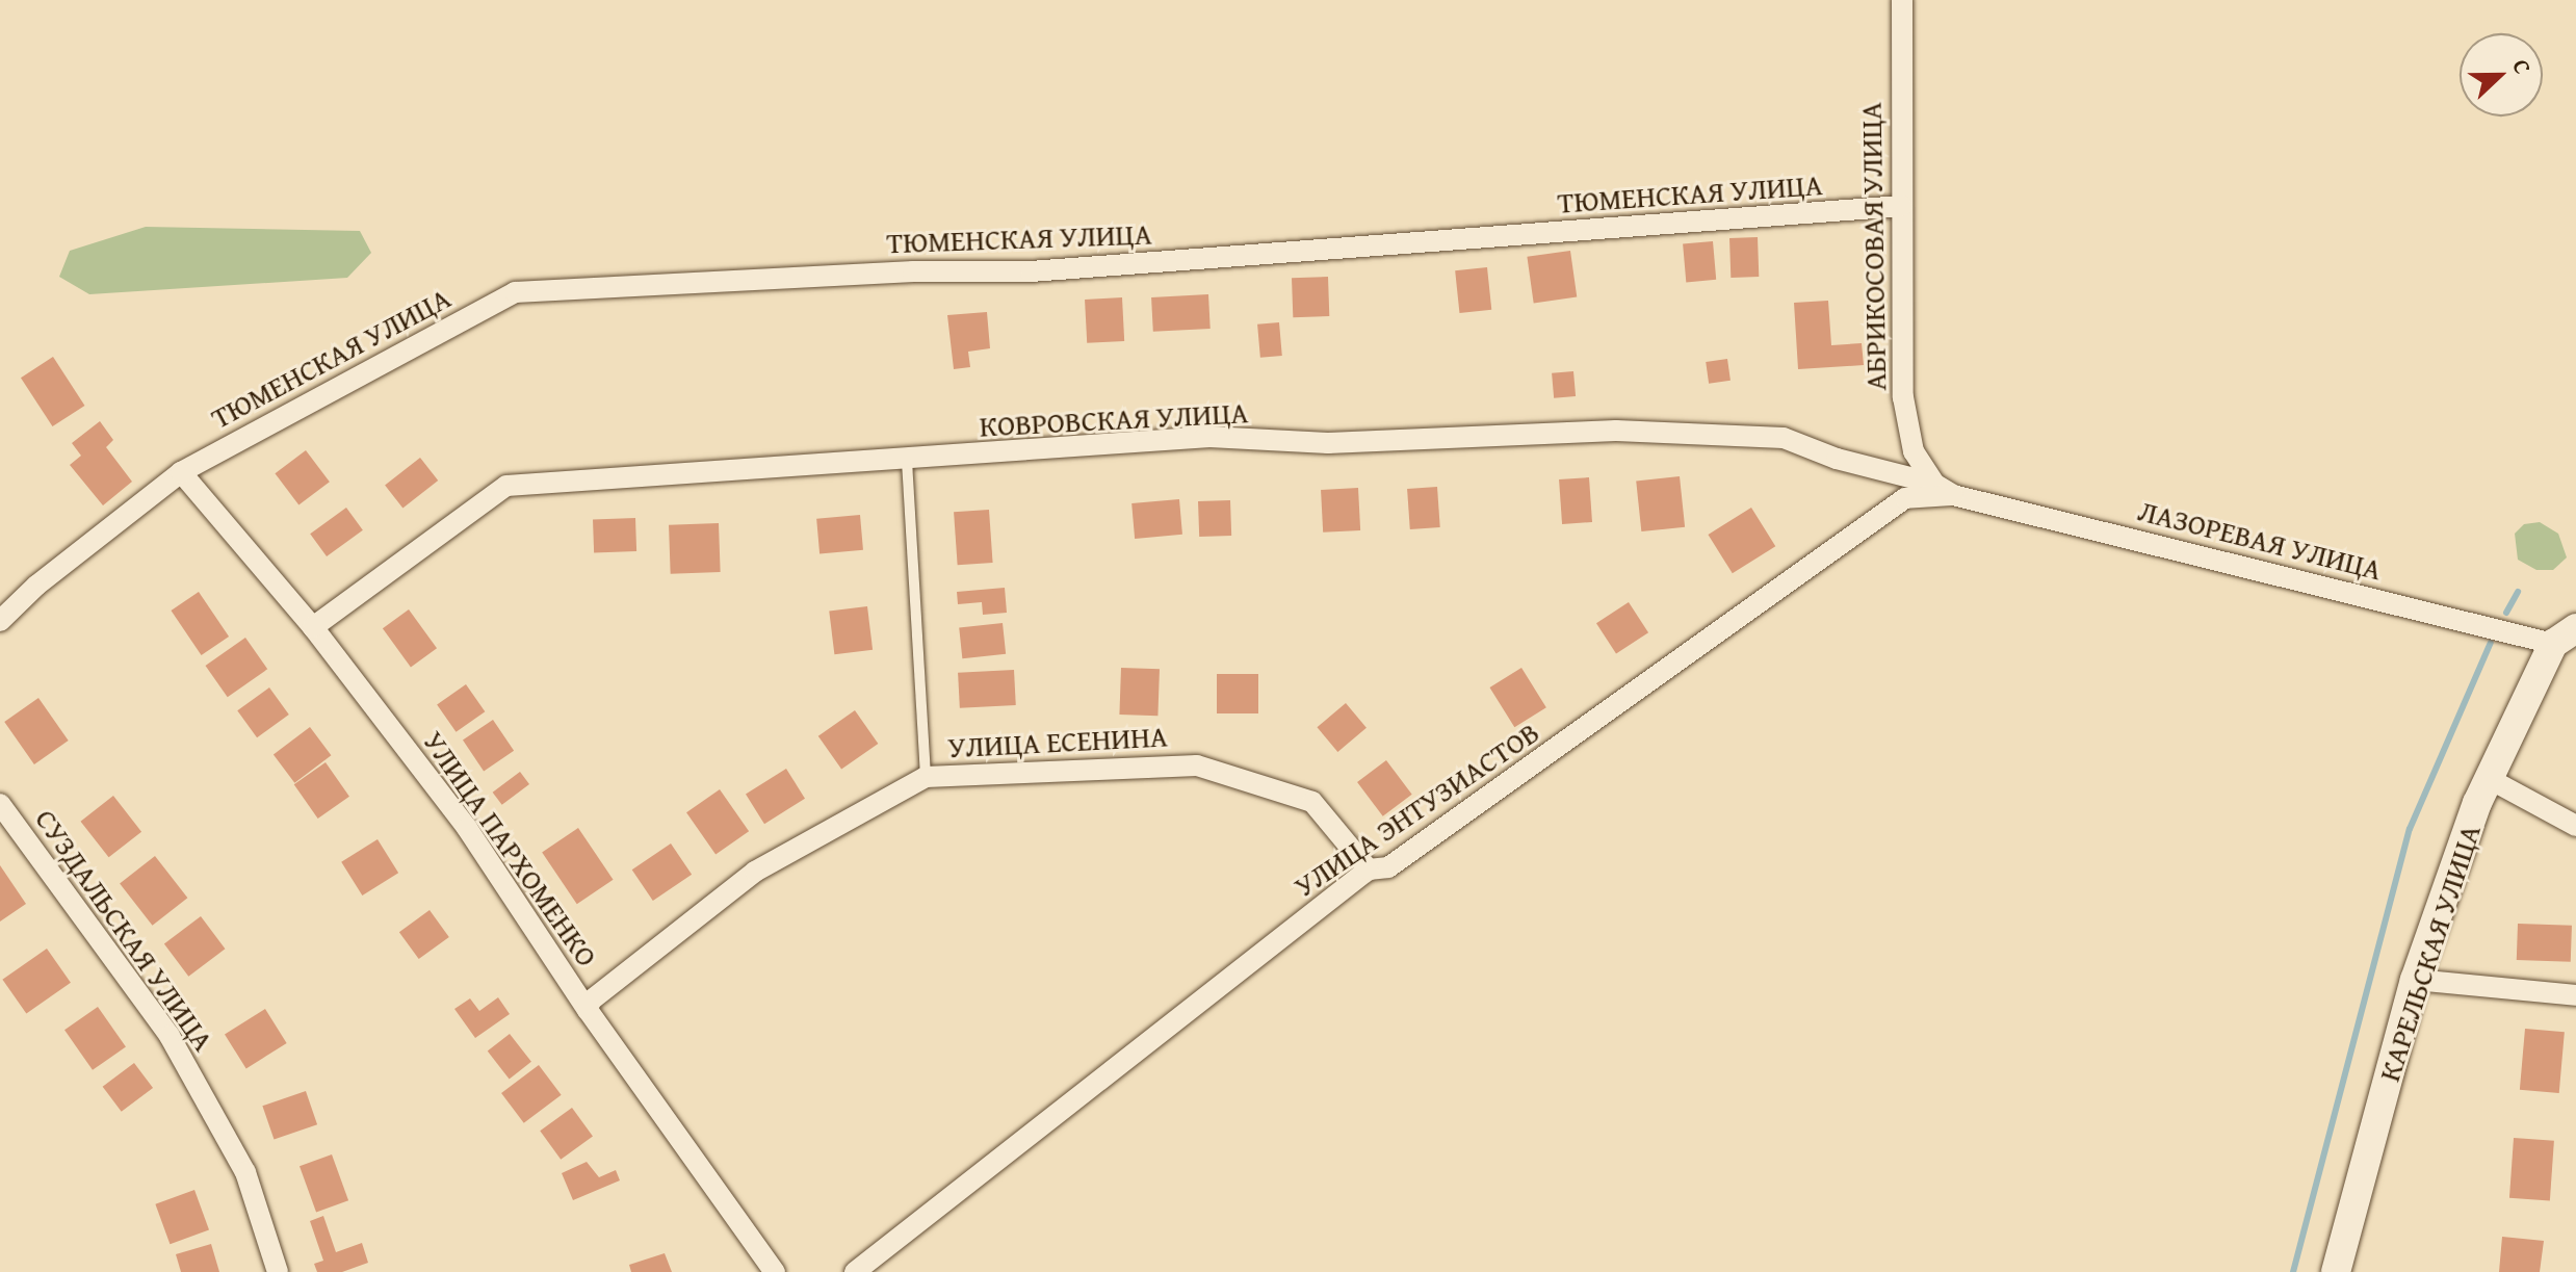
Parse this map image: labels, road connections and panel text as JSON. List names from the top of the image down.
{
  "streets": {
    "main road": ["КАРЕЛЬСКАЯ УЛИЦА"],
    "street": [
      "ТЮМЕНСКАЯ УЛИЦА",
      "АБРИКОСОВАЯ УЛИЦА",
      "КОВРОВСКАЯ УЛИЦА",
      "ЛАЗОРЕВАЯ УЛИЦА",
      "УЛИЦА ЕСЕНИНА",
      "УЛИЦА ЭНТУЗИАСТОВ",
      "УЛИЦА ПАРХОМЕНКО",
      "СУЗДАЛЬСКАЯ УЛИЦА"
    ]
  },
  "crossings": [
    ["ТЮМЕНСКАЯ УЛИЦА", "АБРИКОСОВАЯ УЛИЦА"],
    ["ТЮМЕНСКАЯ УЛИЦА", "УЛИЦА ПАРХОМЕНКО"],
    ["АБРИКОСОВАЯ УЛИЦА", "КОВРОВСКАЯ УЛИЦА"],
    ["АБРИКОСОВАЯ УЛИЦА", "ЛАЗОРЕВАЯ УЛИЦА"],
    ["АБРИКОСОВАЯ УЛИЦА", "УЛИЦА ЭНТУЗИАСТОВ"],
    ["КОВРОВСКАЯ УЛИЦА", "ЛАЗОРЕВАЯ УЛИЦА"],
    ["КОВРОВСКАЯ УЛИЦА", "УЛИЦА ЭНТУЗИАСТОВ"],
    ["КОВРОВСКАЯ УЛИЦА", "УЛИЦА ПАРХОМЕНКО"],
    ["ЛАЗОРЕВАЯ УЛИЦА", "УЛИЦА ЭНТУЗИАСТОВ"],
    ["ЛАЗОРЕВАЯ УЛИЦА", "КАРЕЛЬСКАЯ УЛИЦА"],
    ["УЛИЦА ЕСЕНИНА", "УЛИЦА ЭНТУЗИАСТОВ"],
    ["УЛИЦА ЕСЕНИНА", "УЛИЦА ПАРХОМЕНКО"]
  ],
  "north": "right"
}
